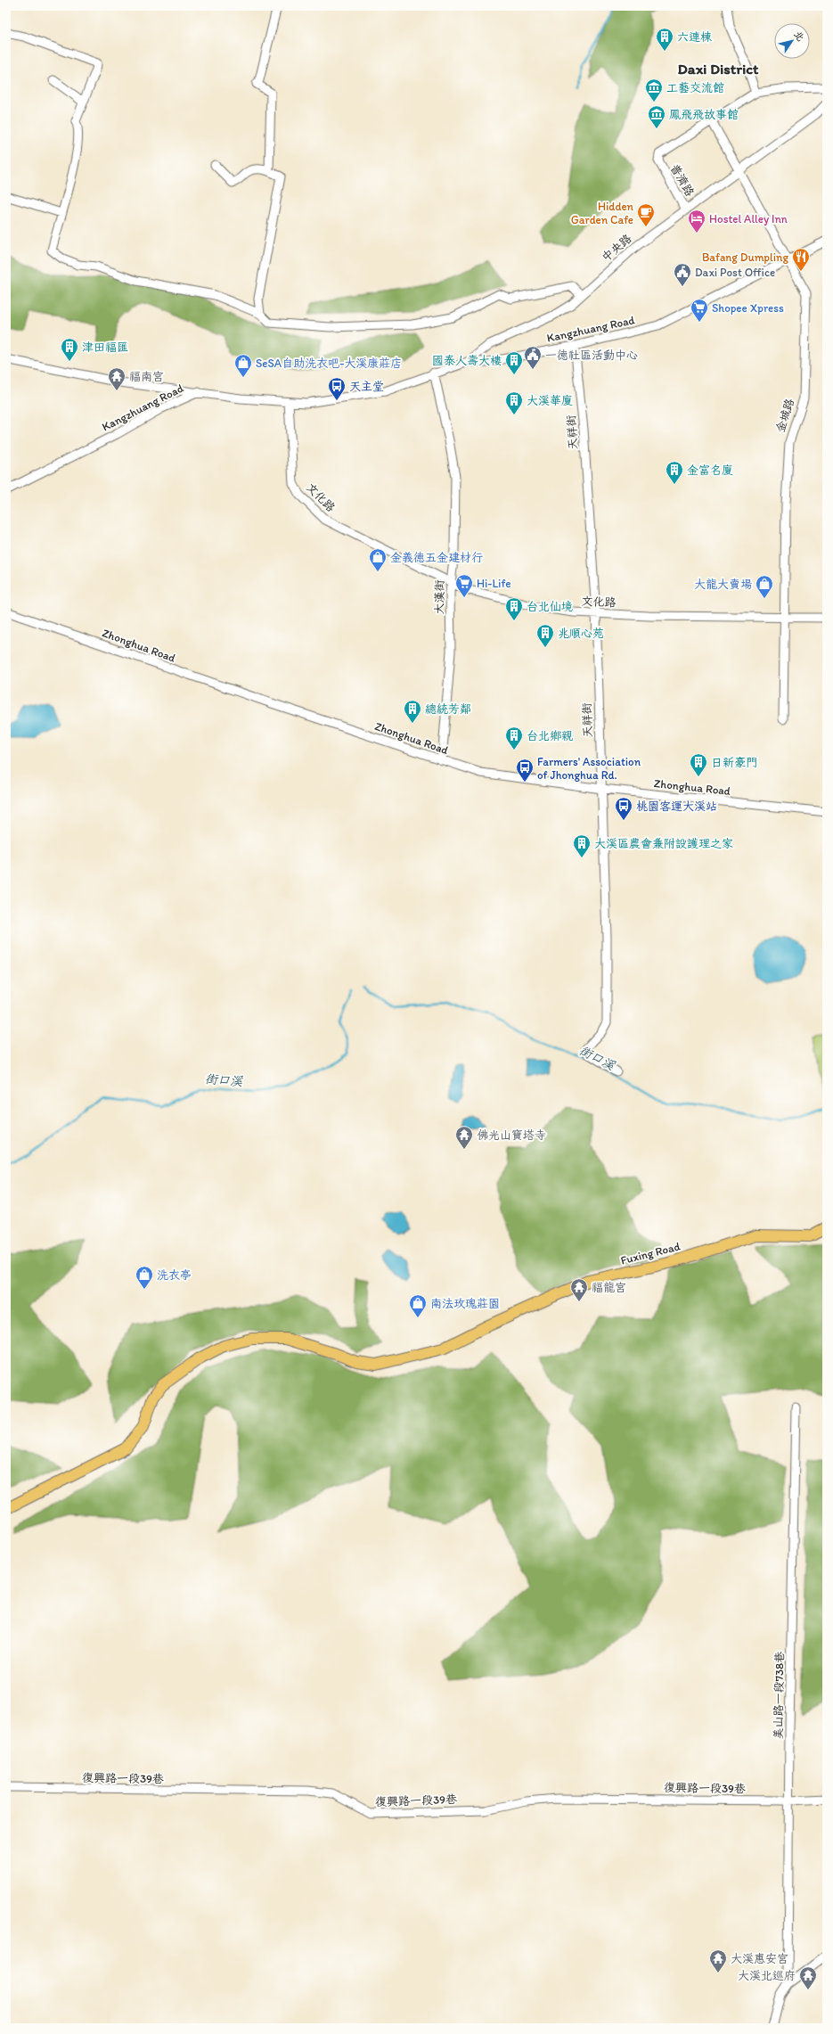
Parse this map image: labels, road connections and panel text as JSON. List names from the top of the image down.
{
  "streets": {
    "main road": ["Fuxing Road"],
    "street": [
      "普濟路",
      "中央路",
      "Kangzhuang Road",
      "金城路",
      "天祥街",
      "文化路",
      "大漢街",
      "Zhonghua Road",
      "美山路一段738巷",
      "復興路一段39巷"
    ]
  },
  "crossings": [
    ["普濟路", "中央路"],
    ["普濟路", "金城路"],
    ["中央路", "Kangzhuang Road"],
    ["中央路", "金城路"],
    ["Kangzhuang Road", "金城路"],
    ["Kangzhuang Road", "天祥街"],
    ["Kangzhuang Road", "文化路"],
    ["Kangzhuang Road", "大漢街"],
    ["金城路", "文化路"],
    ["天祥街", "文化路"],
    ["天祥街", "Zhonghua Road"],
    ["文化路", "大漢街"],
    ["大漢街", "Zhonghua Road"],
    ["美山路一段738巷", "復興路一段39巷"]
  ],
  "districts": ["Daxi District"],
  "water": ["街口溪"],
  "places": {
    "building": [
      "六連棟",
      "津田福匯",
      "國泰人壽大樓",
      "大溪華廈",
      "金富名廈",
      "台北仙境",
      "兆順心苑",
      "總統芳鄰",
      "台北鄉親",
      "日新豪門",
      "大溪區農會兼附設護理之家"
    ],
    "museum": ["工藝交流館", "鳳飛飛故事館"],
    "cafe": ["Hidden Garden Cafe"],
    "hotel": ["Hostel Alley Inn"],
    "restaurant": ["Bafang Dumpling"],
    "public building": ["Daxi Post Office", "一德社區活動中心"],
    "supermarket": ["Shopee Xpress", "Hi-Life"],
    "shop": [
      "SeSA自助洗衣吧-大溪康莊店",
      "金義德五金建材行",
      "大龍大賣場",
      "洗衣亭",
      "南法玫瑰莊園"
    ],
    "temple": [
      "福南宮",
      "佛光山寶塔寺",
      "福龍宮",
      "大溪惠安宮",
      "大溪北巡府"
    ],
    "bus stop": ["天主堂", "Farmers' Association of Jhonghua Rd.", "桃園客運大溪站"]
  },
  "north": "top right"
}
